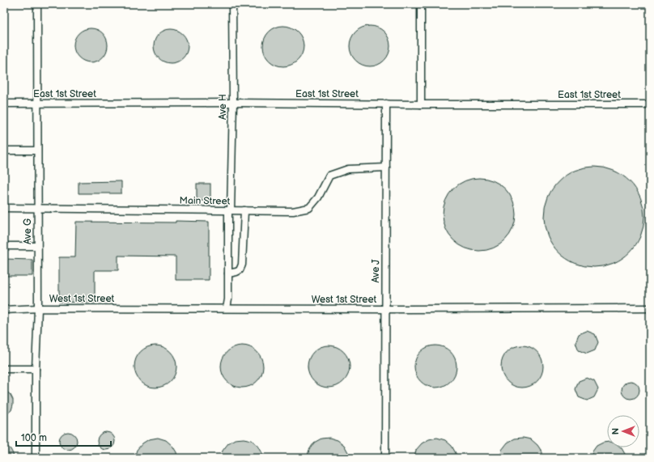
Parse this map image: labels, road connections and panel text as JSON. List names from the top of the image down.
{
  "streets": {
    "street": [
      "East 1st Street",
      "Ave H",
      "Main Street",
      "Ave G",
      "Ave J",
      "West 1st Street"
    ]
  },
  "crossings": [
    ["East 1st Street", "Ave H"],
    ["East 1st Street", "Ave G"],
    ["East 1st Street", "Ave J"],
    ["Ave H", "Main Street"],
    ["Ave H", "West 1st Street"],
    ["Main Street", "Ave G"],
    ["Main Street", "Ave J"],
    ["Ave G", "West 1st Street"],
    ["Ave J", "West 1st Street"]
  ],
  "scale_bar": "100 m",
  "north": "left"
}
